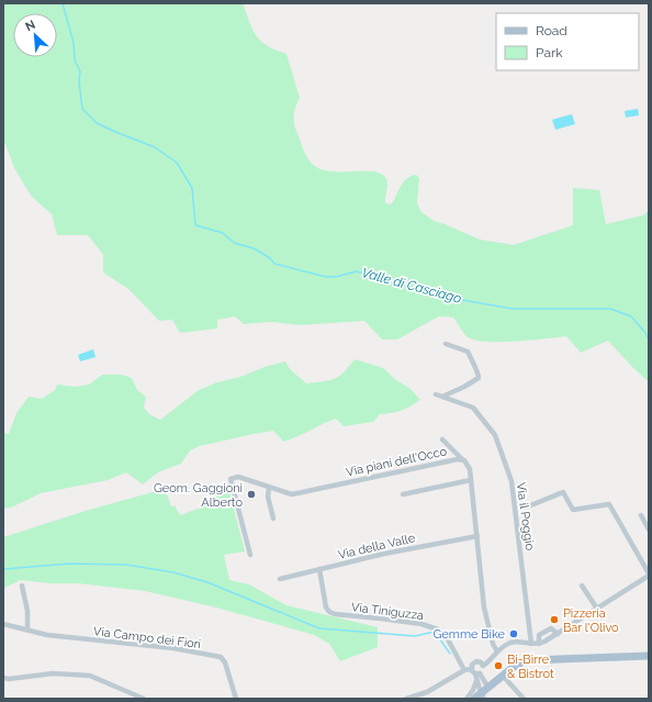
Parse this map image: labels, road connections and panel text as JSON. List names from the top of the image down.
{
  "streets": {
    "street": [
      "Via piani dell'Occo",
      "Via il Poggio",
      "Via della Valle",
      "Via Tiniguzza",
      "Via Campo dei Fiori"
    ]
  },
  "crossings": [
    ["Via piani dell'Occo", "Via della Valle"],
    ["Via della Valle", "Via Tiniguzza"]
  ],
  "water": ["Valle di Casciago"],
  "places": [
    "Geom. Gaggioni Alberto",
    "Pizzeria Bar l'Olivo",
    "Gemme Bike",
    "Bi-Birre & Bistrot"
  ],
  "legend": ["Road", "Park"],
  "north": "top left"
}
